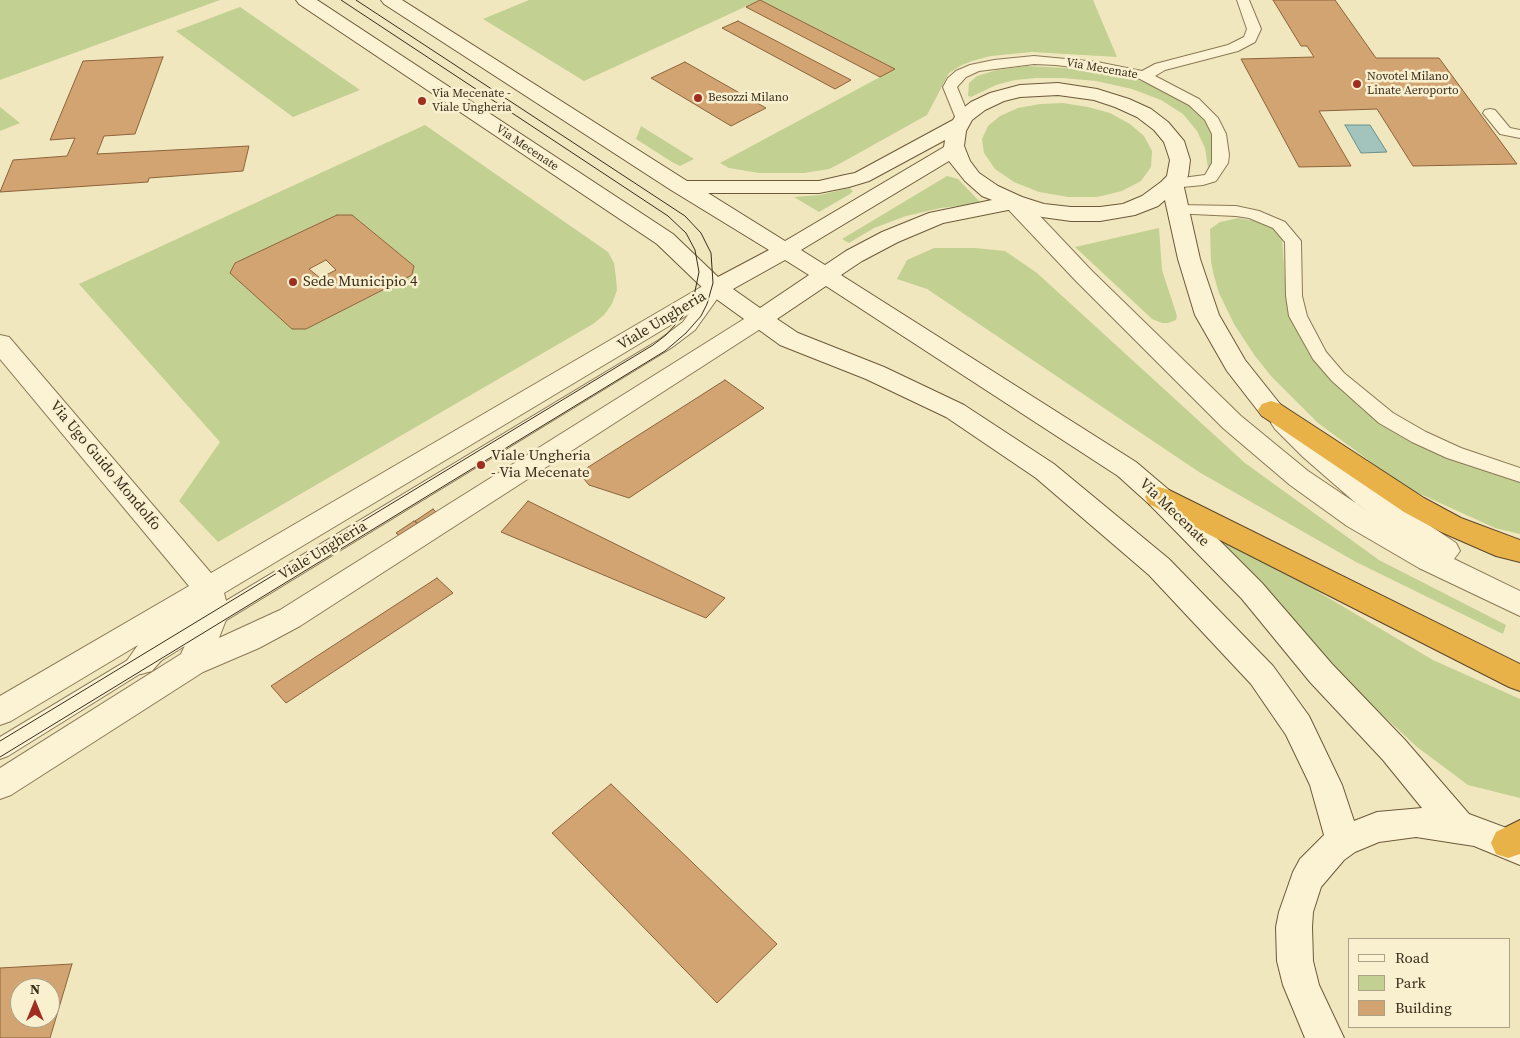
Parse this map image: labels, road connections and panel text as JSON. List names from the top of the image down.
{
  "streets": {
    "main road": ["Via Mecenate", "Viale Ungheria", "Via Ugo Guido Mondolfo"]
  },
  "crossings": [
    ["Via Mecenate", "Viale Ungheria"],
    ["Viale Ungheria", "Via Ugo Guido Mondolfo"]
  ],
  "places": [
    "Novotel Milano Linate Aeroporto",
    "Besozzi Milano",
    "Via Mecenate - Viale Ungheria",
    "Sede Municipio 4",
    "Viale Ungheria - Via Mecenate"
  ],
  "legend": ["Road", "Park", "Building"],
  "north": "top"
}
